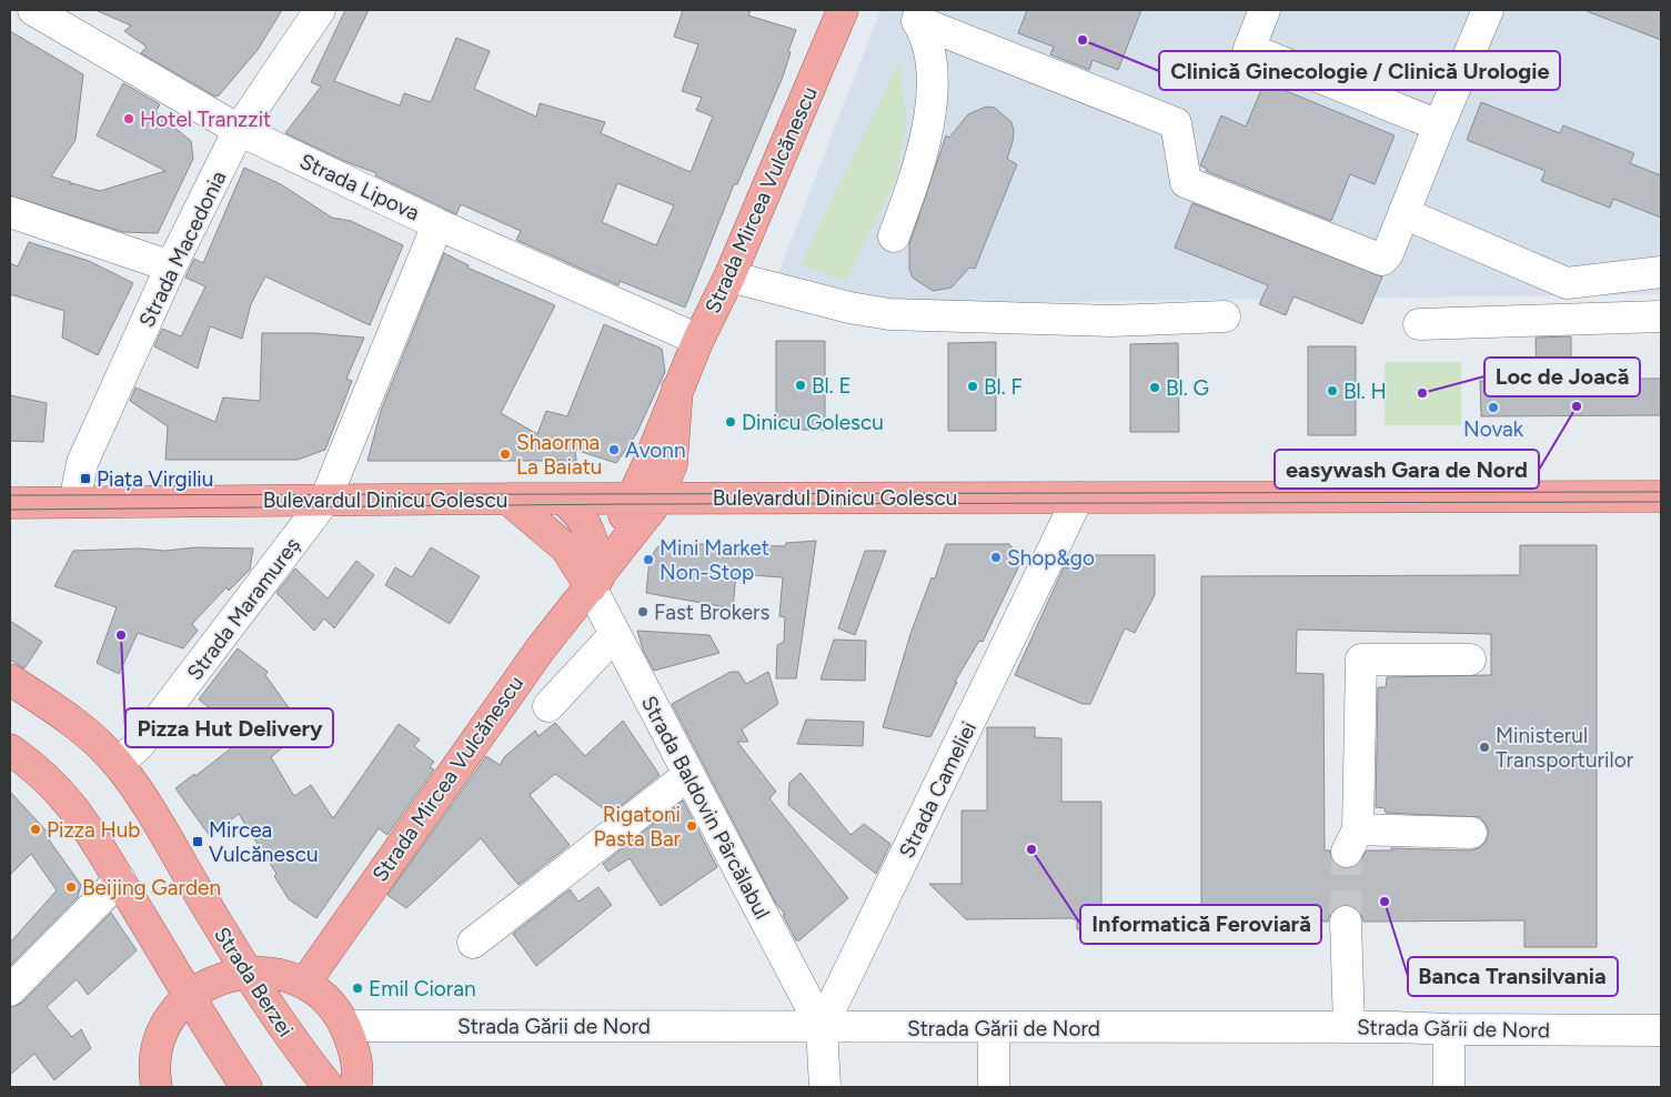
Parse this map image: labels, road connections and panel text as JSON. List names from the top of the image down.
{
  "streets": {
    "main road": ["Strada Mircea Vulcănescu", "Bulevardul Dinicu Golescu", "Strada Berzei"],
    "street": [
      "Strada Lipova",
      "Strada Macedonia",
      "Strada Maramureș",
      "Strada Cameliei",
      "Strada Baldovin Pârcălabul",
      "Strada Gării de Nord"
    ]
  },
  "crossings": [
    ["Strada Lipova", "Strada Mircea Vulcănescu"],
    ["Strada Lipova", "Strada Macedonia"],
    ["Strada Lipova", "Strada Maramureș"],
    ["Strada Mircea Vulcănescu", "Bulevardul Dinicu Golescu"],
    ["Strada Mircea Vulcănescu", "Strada Baldovin Pârcălabul"],
    ["Strada Macedonia", "Bulevardul Dinicu Golescu"],
    ["Bulevardul Dinicu Golescu", "Strada Maramureș"],
    ["Bulevardul Dinicu Golescu", "Strada Cameliei"],
    ["Strada Maramureș", "Strada Berzei"],
    ["Strada Cameliei", "Strada Baldovin Pârcălabul"],
    ["Strada Cameliei", "Strada Gării de Nord"],
    ["Strada Baldovin Pârcălabul", "Strada Gării de Nord"]
  ],
  "places": {
    "other": [
      "Clinică Ginecologie / Clinică Urologie",
      "Hotel Tranzzit",
      "Bl. E",
      "Bl. F",
      "Bl. G",
      "Bl. H",
      "Loc de Joacă",
      "easywash Gara de Nord",
      "Novak",
      "Dinicu Golescu",
      "Avonn",
      "Shaorma La Baiatu",
      "Shop&go",
      "Mini Market Non-Stop",
      "Fast Brokers",
      "Pizza Hut Delivery",
      "Ministerul Transporturilor",
      "Rigatoni Pasta Bar",
      "Pizza Hub",
      "Informatică Feroviară",
      "Beijing Garden",
      "Banca Transilvania",
      "Emil Cioran"
    ],
    "transit": ["Piața Virgiliu", "Mircea Vulcănescu"]
  }
}
